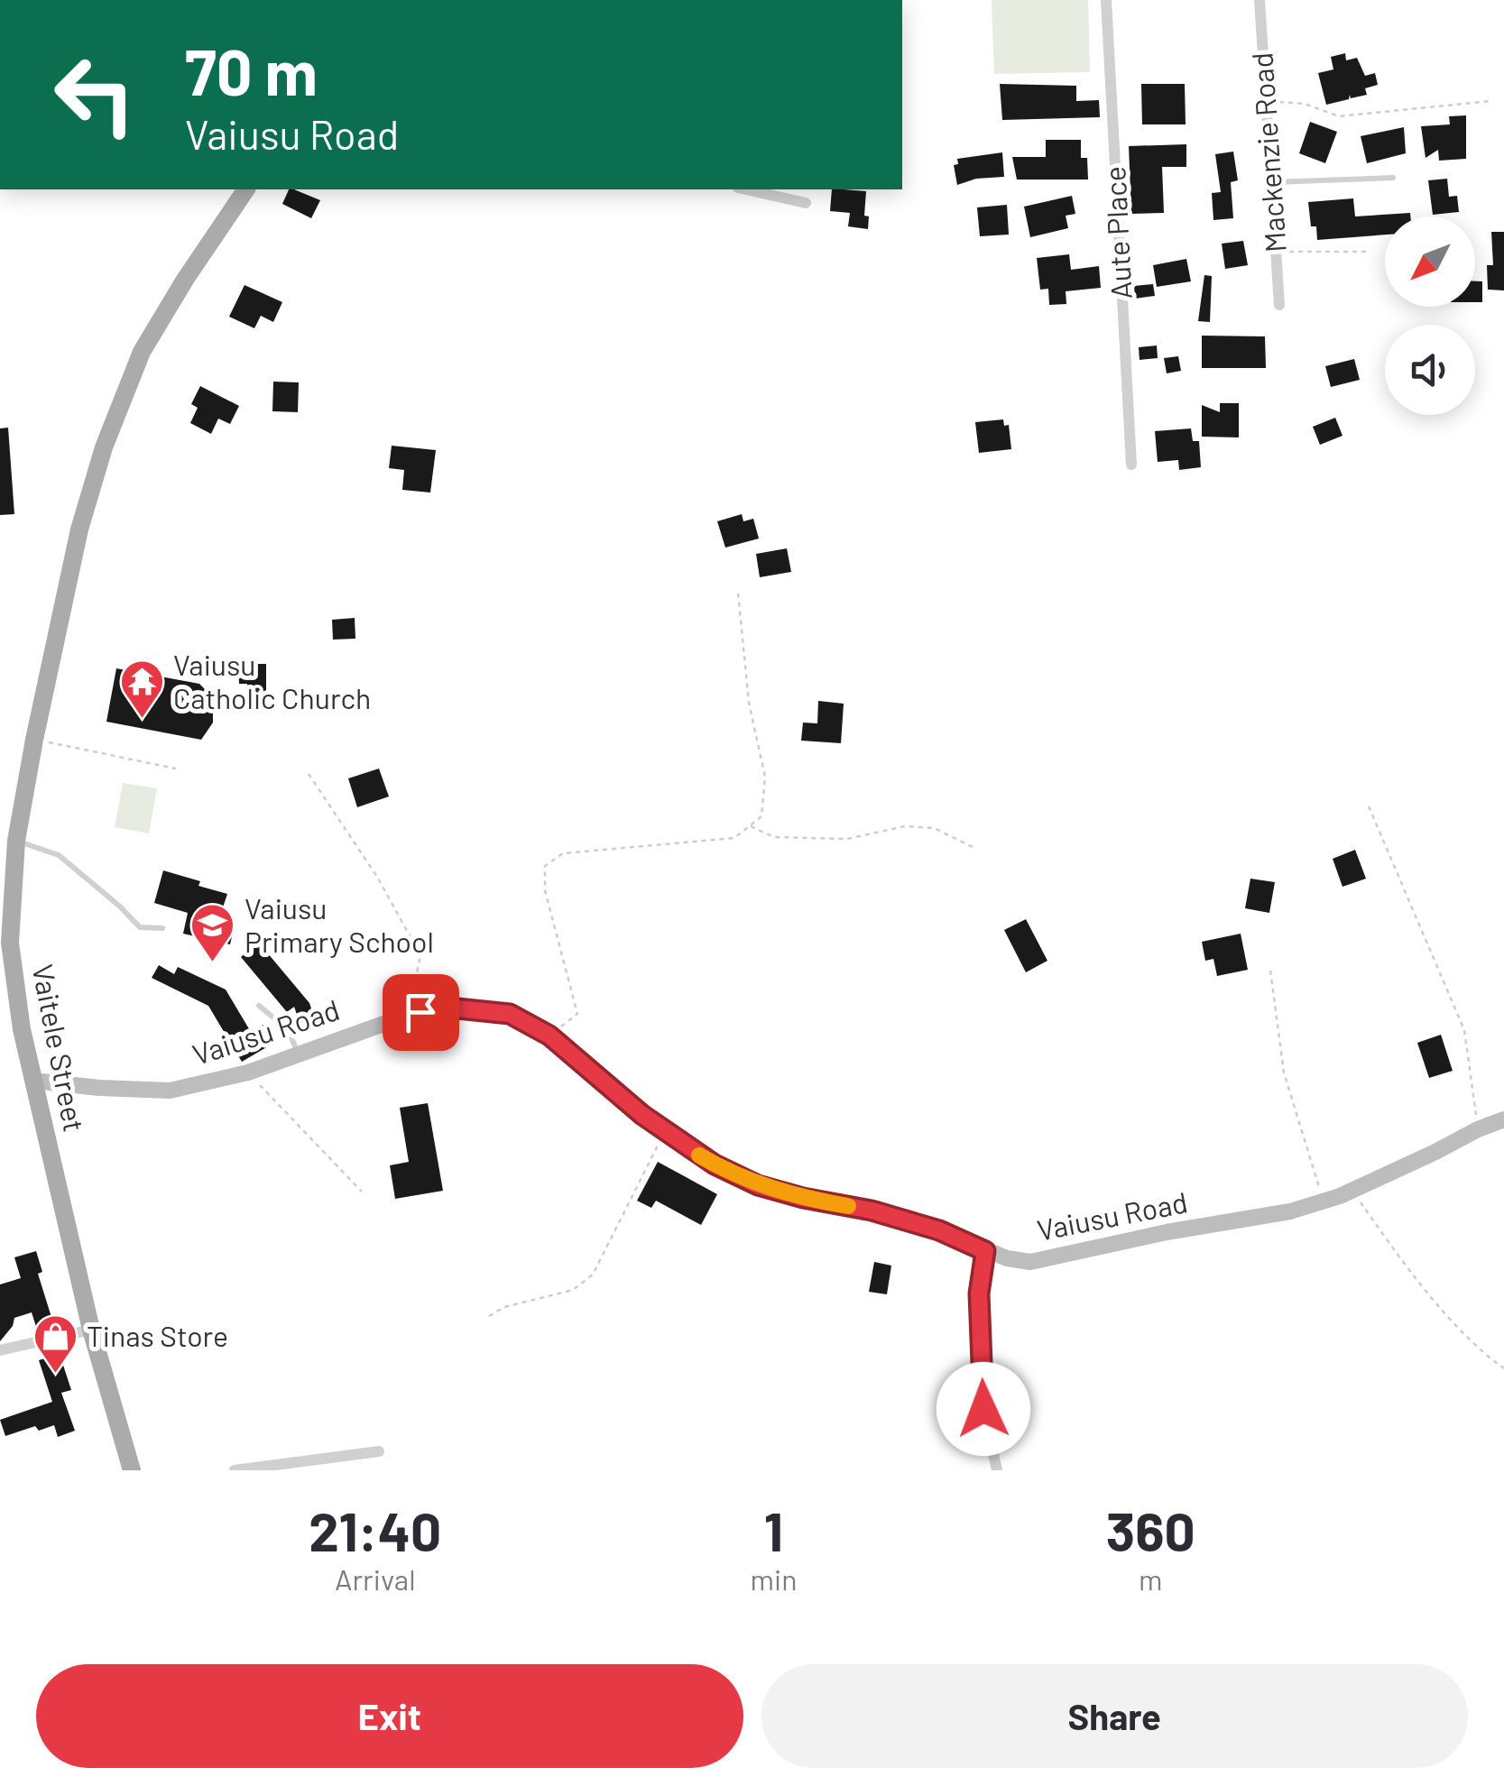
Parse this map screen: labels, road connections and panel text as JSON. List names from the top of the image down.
{
  "streets": {
    "main road": ["Vaitele Street"],
    "street": ["Mackenzie Road", "Aute Place", "Vaiusu Road"]
  },
  "crossings": [
    ["Vaiusu Road", "Vaitele Street"]
  ],
  "places": {
    "temple": ["Vaiusu Catholic Church"],
    "school or university": ["Vaiusu Primary School"],
    "shop": ["Tinas Store"]
  },
  "north": "bottom left",
  "page": {
    "turn": ["70 m", "Vaiusu Road"],
    "eta": [
      "21:40",
      "Arrival",
      "1",
      "min",
      "360",
      "m"
    ],
    "buttons": ["Exit", "Share"]
  }
}
